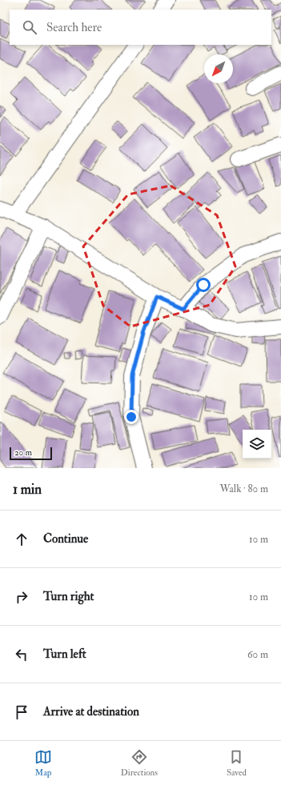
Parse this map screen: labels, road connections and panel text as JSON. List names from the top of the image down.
{
  "scale_bar": "20 m",
  "north": "bottom left",
  "page": {
    "search": "Search here",
    "scale": "20 m",
    "heading": ["1 min", "Walk · 80 m"],
    "list": [
      ["Continue", "10 m"],
      ["Turn right", "10 m"],
      ["Turn left", "60 m"],
      "Arrive at destination"
    ],
    "nav": ["Map", "Directions", "Saved"]
  }
}
